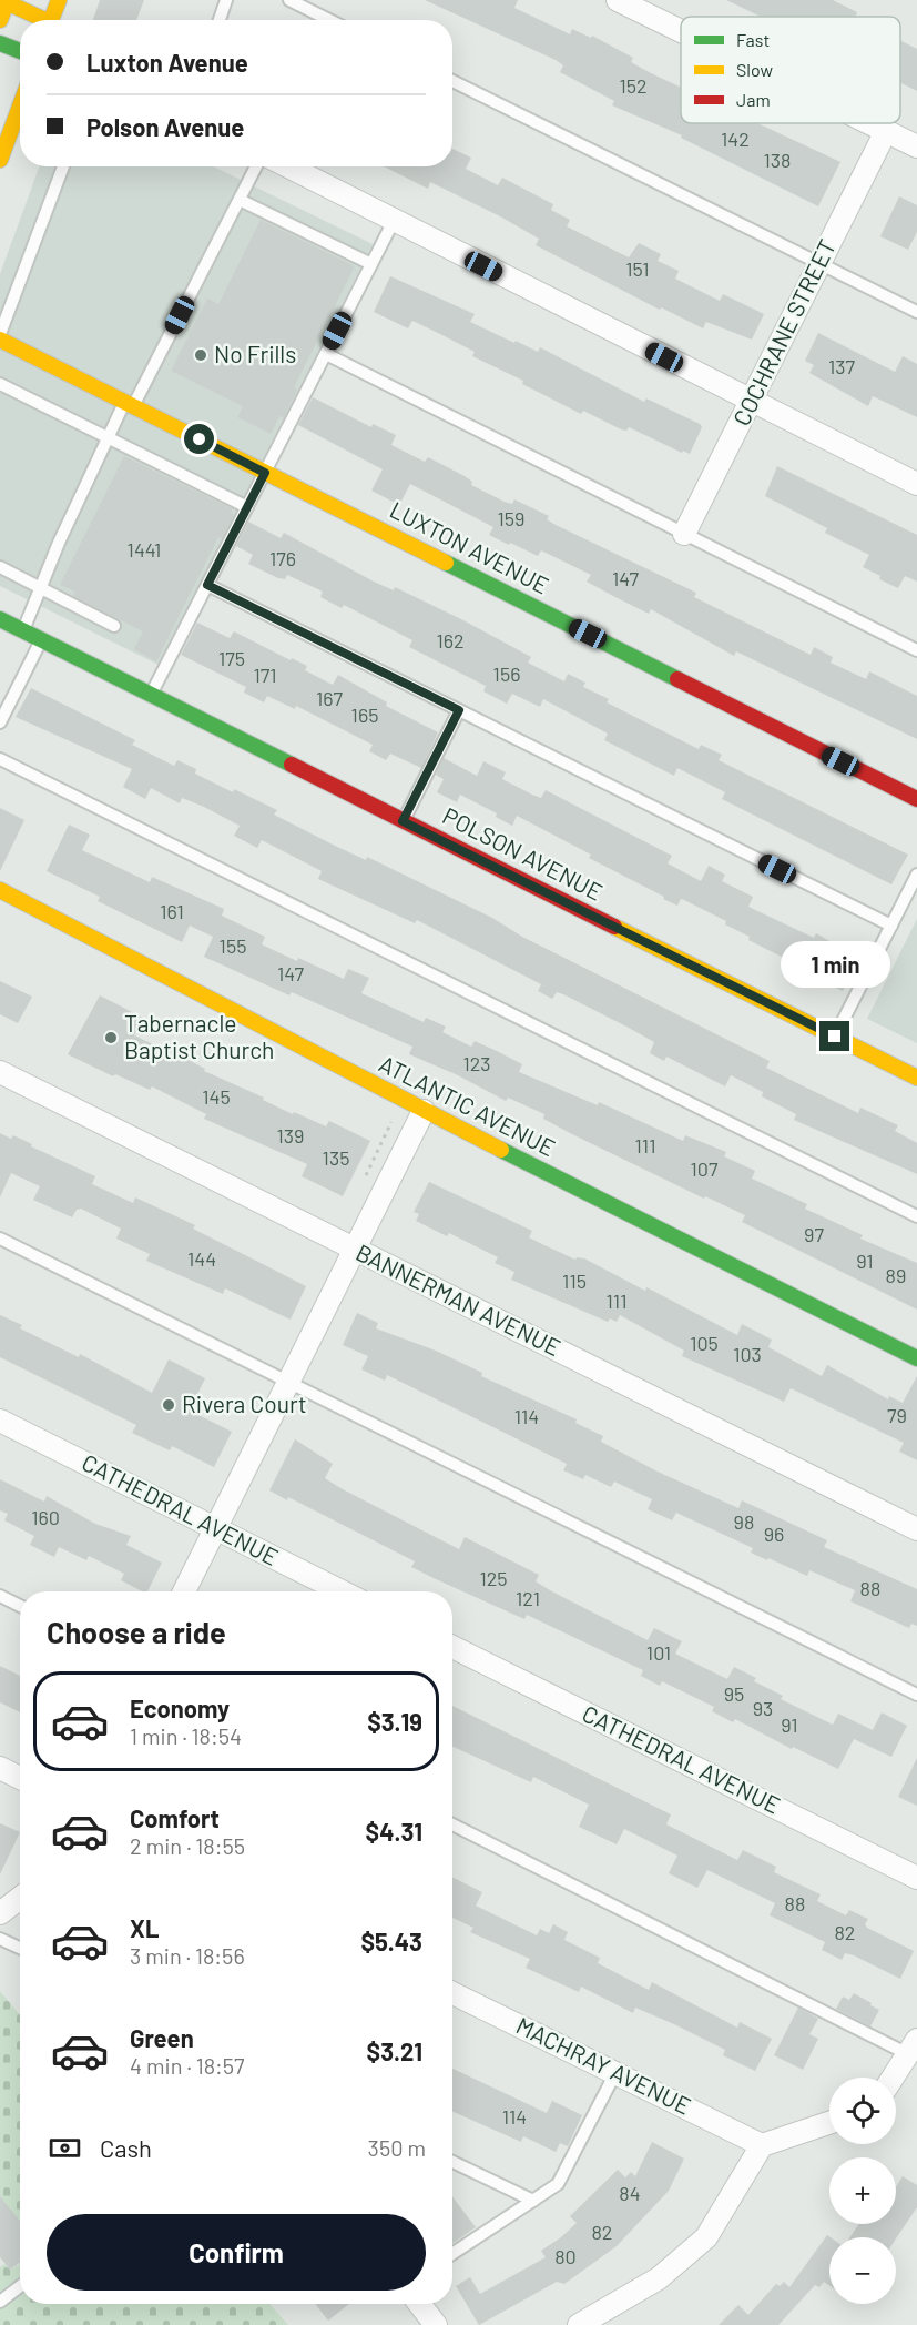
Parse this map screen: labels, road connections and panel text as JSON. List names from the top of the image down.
{
  "streets": {
    "street": [
      "COCHRANE STREET",
      "LUXTON AVENUE",
      "POLSON AVENUE",
      "ATLANTIC AVENUE",
      "BANNERMAN AVENUE",
      "CATHEDRAL AVENUE",
      "MACHRAY AVENUE"
    ]
  },
  "places": ["No Frills", "Tabernacle Baptist Church", "Rivera Court"],
  "house_numbers": [
    "152",
    "142",
    "138",
    "151",
    "137",
    "159",
    "1441",
    "176",
    "147",
    "162",
    "175",
    "156",
    "171",
    "167",
    "165",
    "161",
    "155",
    "147",
    "123",
    "145",
    "139",
    "111",
    "135",
    "107",
    "97",
    "144",
    "91",
    "89",
    "115",
    "111",
    "105",
    "103",
    "79",
    "114",
    "160",
    "98",
    "96",
    "125",
    "88",
    "121",
    "101",
    "95",
    "93",
    "91",
    "88",
    "82",
    "114",
    "84",
    "82",
    "80"
  ],
  "legend": ["Fast", "Slow", "Jam"],
  "page": {
    "banner": ["Luxton Avenue", "Polson Avenue"],
    "bubble": "1 min",
    "heading": "Choose a ride",
    "list": [
      {
        "name": "Economy",
        "note": "1 min · 18:54",
        "value": "$3.19"
      },
      {
        "name": "Comfort",
        "note": "2 min · 18:55",
        "value": "$4.31"
      },
      {
        "name": "XL",
        "note": "3 min · 18:56",
        "value": "$5.43"
      },
      {
        "name": "Green",
        "note": "4 min · 18:57",
        "value": "$3.21"
      }
    ],
    "map_buttons": ["+", "−"],
    "pay": ["Cash", "350 m"],
    "buttons": "Confirm"
  }
}
